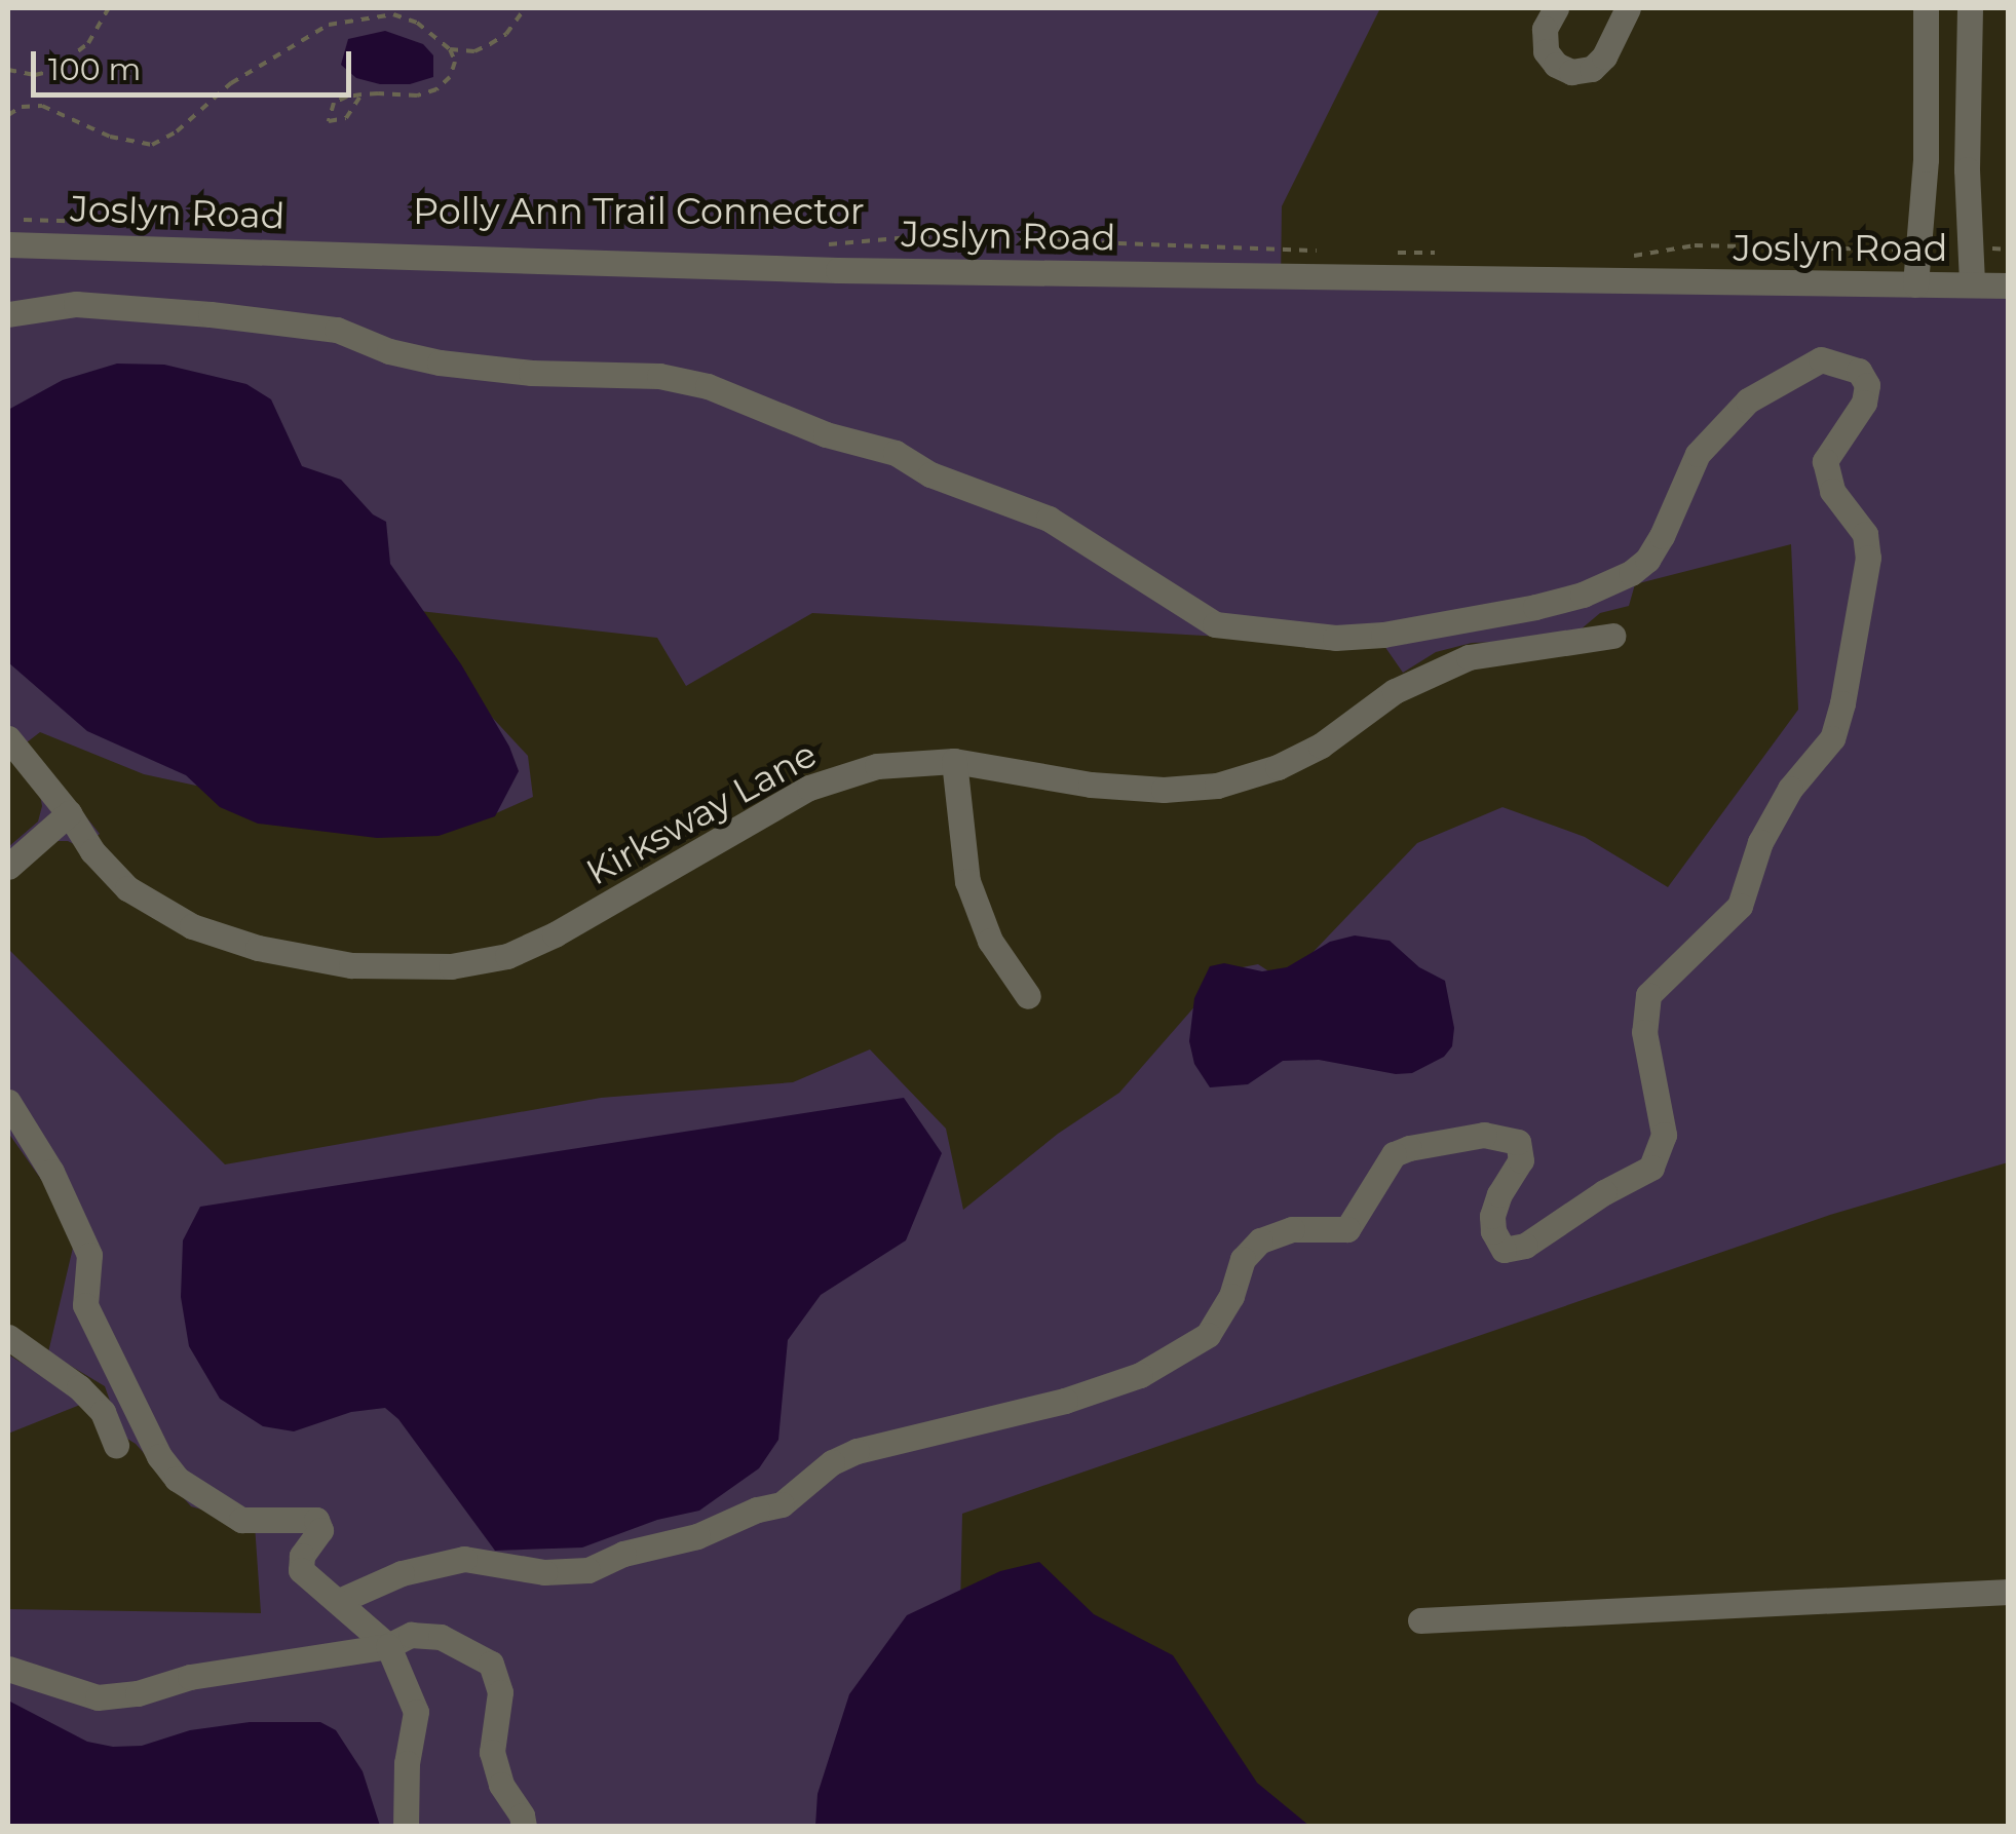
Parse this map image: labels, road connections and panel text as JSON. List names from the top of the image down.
{
  "streets": {
    "street": ["Joslyn Road", "Kirksway Lane"],
    "path": ["Polly Ann Trail Connector"]
  },
  "scale_bar": "100 m"
}
